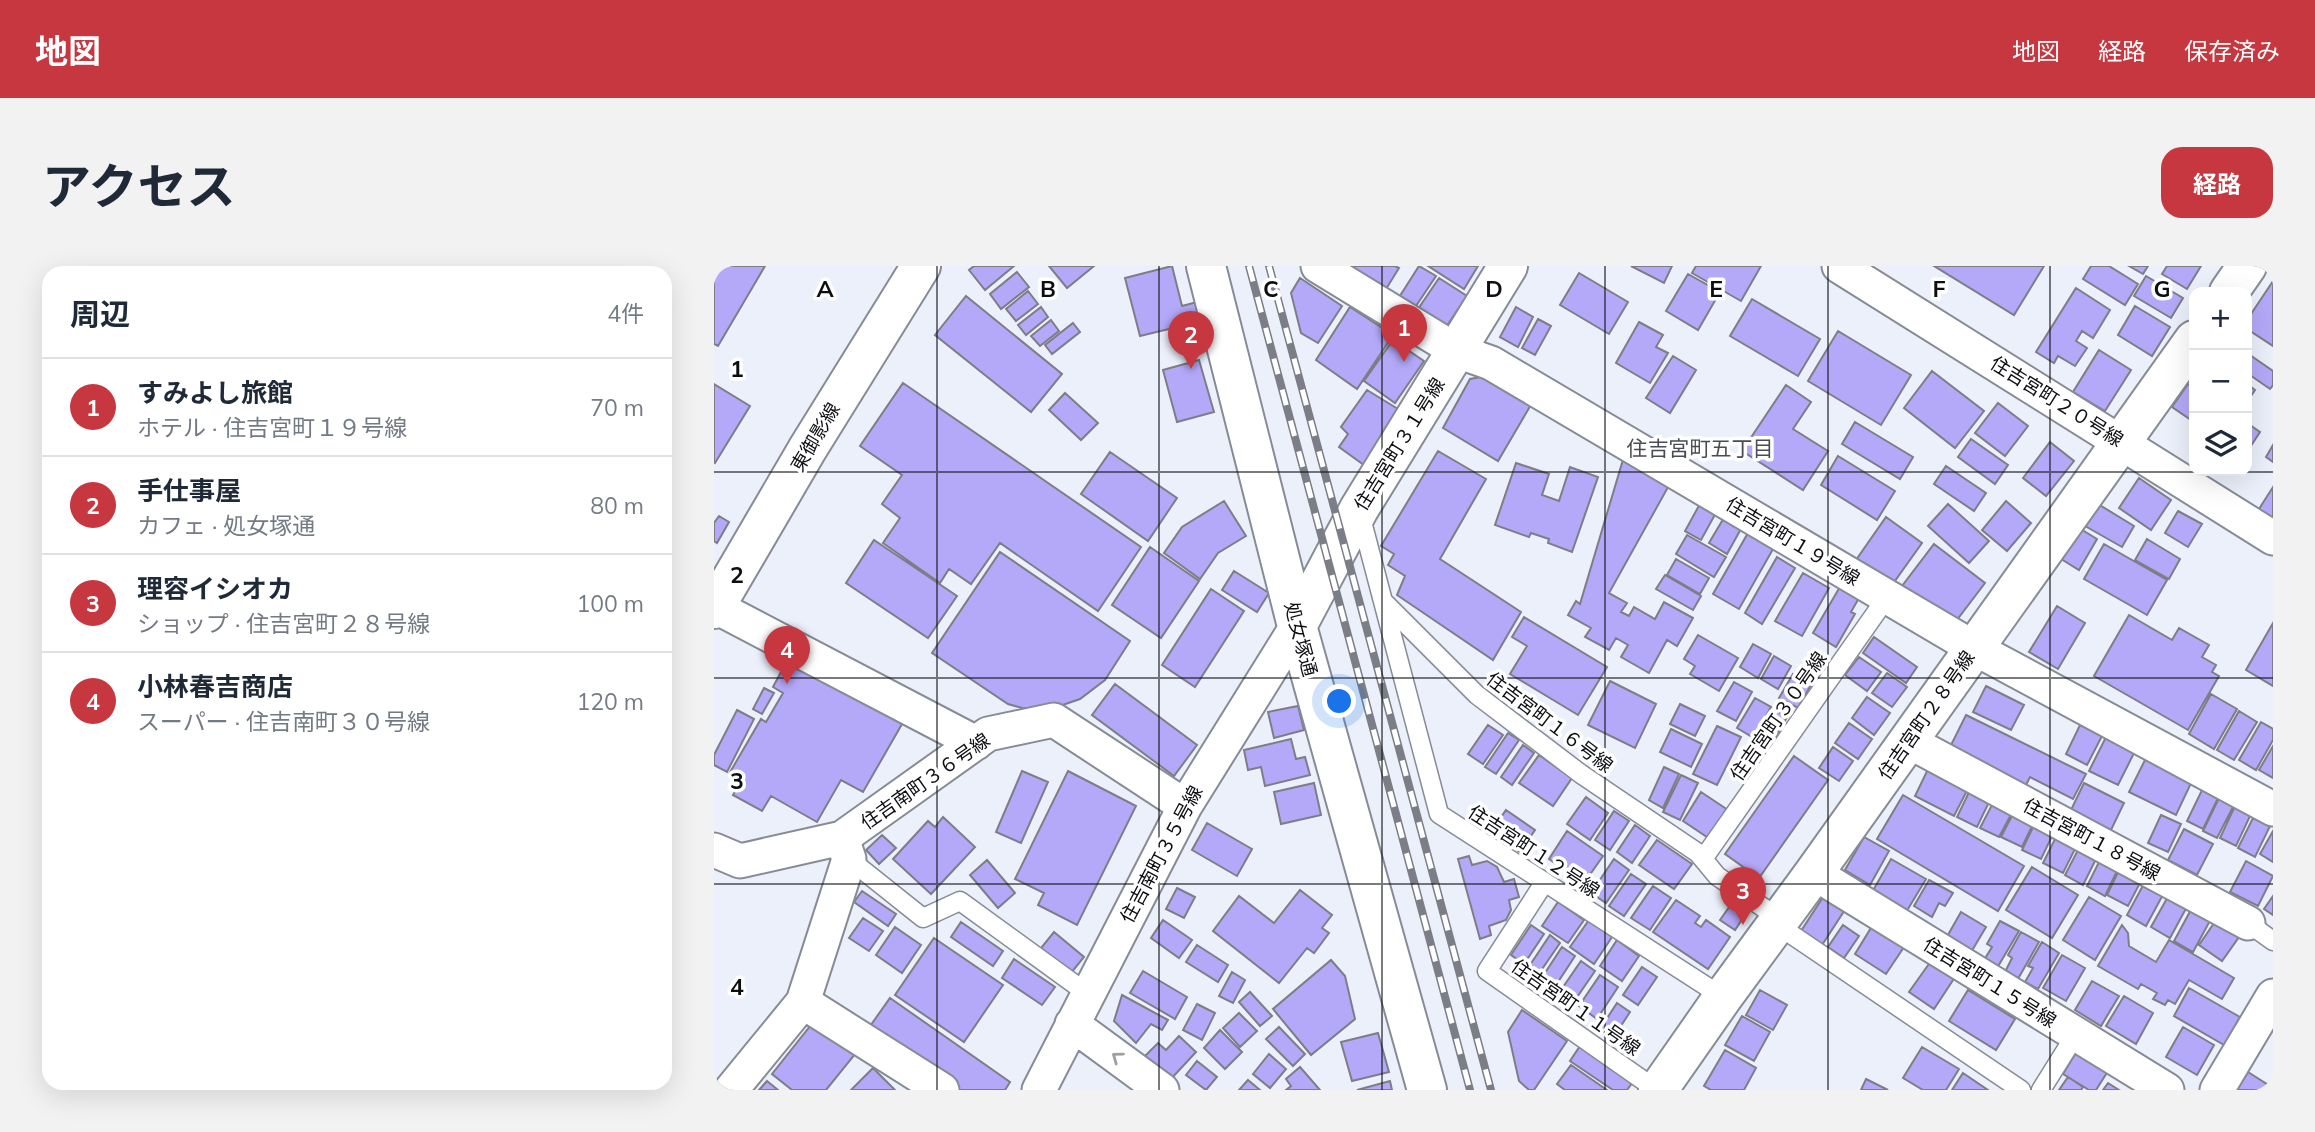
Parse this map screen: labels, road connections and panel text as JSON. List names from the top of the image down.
{
  "streets": {
    "street": [
      "住吉宮町２０号線",
      "東御影線",
      "住吉宮町３１号線",
      "住吉宮町１９号線",
      "処女塚通",
      "住吉宮町２８号線",
      "住吉南町３６号線",
      "住吉宮町１８号線",
      "住吉南町３５号線",
      "住吉宮町１５号線"
    ],
    "lane": [
      "住吉宮町３０号線",
      "住吉宮町１６号線",
      "住吉宮町１２号線",
      "住吉宮町１１号線"
    ]
  },
  "crossings": [
    ["住吉宮町２０号線", "住吉宮町２８号線"],
    ["住吉宮町３１号線", "住吉宮町１９号線"],
    ["住吉宮町３１号線", "処女塚通"],
    ["住吉宮町３１号線", "住吉南町３５号線"],
    ["住吉宮町１９号線", "住吉宮町２８号線"],
    ["住吉宮町１９号線", "住吉宮町３０号線"],
    ["処女塚通", "住吉南町３５号線"],
    ["住吉宮町２８号線", "住吉宮町１６号線"],
    ["住吉宮町２８号線", "住吉宮町１８号線"],
    ["住吉宮町２８号線", "住吉宮町１２号線"],
    ["住吉宮町２８号線", "住吉宮町１５号線"],
    ["住吉宮町２８号線", "住吉宮町１１号線"],
    ["住吉宮町３０号線", "住吉宮町１６号線"],
    ["住吉宮町１６号線", "住吉宮町１２号線"],
    ["住吉南町３６号線", "住吉南町３５号線"],
    ["住吉宮町１２号線", "住吉宮町１１号線"]
  ],
  "districts": ["住吉宮町五丁目"],
  "page": {
    "header": "地図",
    "nav": ["地図", "経路", "保存済み"],
    "title": "アクセス",
    "buttons": "経路",
    "heading": ["周辺", "4件"],
    "map_buttons": ["+", "−"],
    "pins": [
      "1",
      "2",
      "4",
      "3"
    ],
    "list": [
      {
        "mark": "1",
        "name": "すみよし旅館",
        "note": "ホテル · 住吉宮町１９号線",
        "value": "70 m"
      },
      {
        "mark": "2",
        "name": "手仕事屋",
        "note": "カフェ · 処女塚通",
        "value": "80 m"
      },
      {
        "mark": "3",
        "name": "理容イシオカ",
        "note": "ショップ · 住吉宮町２８号線",
        "value": "100 m"
      },
      {
        "mark": "4",
        "name": "小林春吉商店",
        "note": "スーパー · 住吉南町３０号線",
        "value": "120 m"
      }
    ]
  },
  "grid": {
    "columns": [
      "A",
      "B",
      "C",
      "D",
      "E",
      "F",
      "G"
    ],
    "rows": [
      "1",
      "2",
      "3",
      "4"
    ]
  }
}
